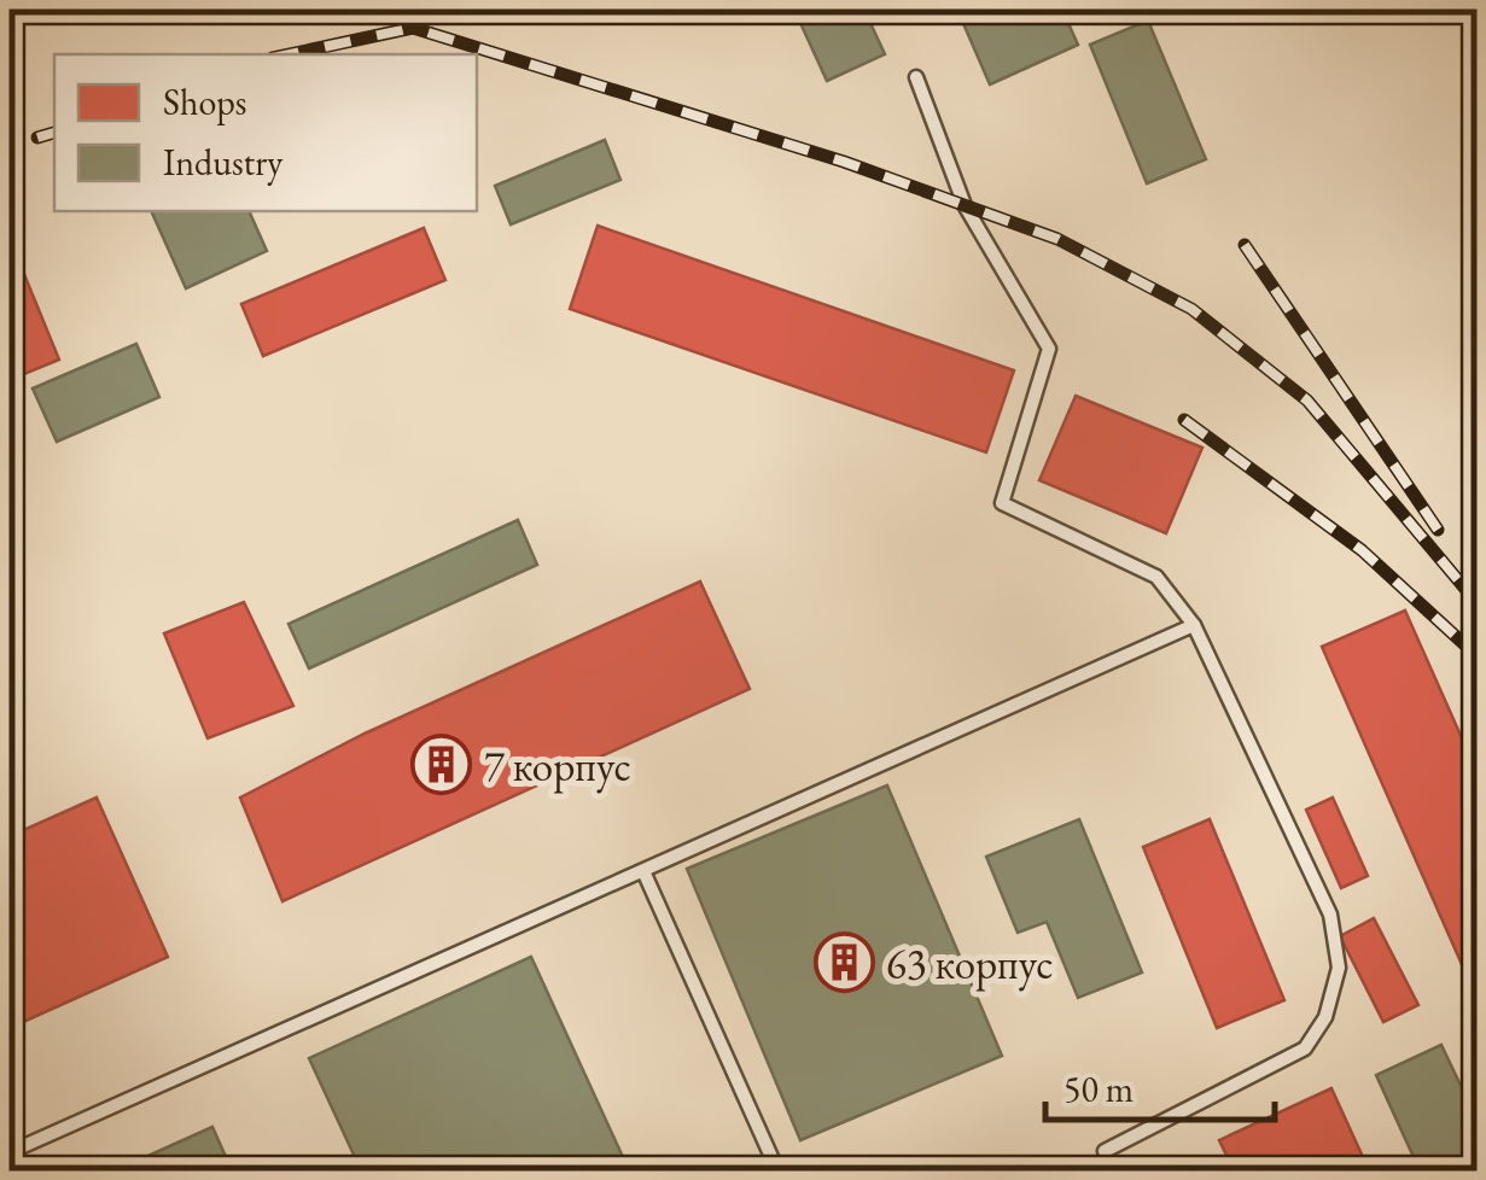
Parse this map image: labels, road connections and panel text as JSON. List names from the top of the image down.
{
  "places": {
    "building": ["7 корпус", "63 корпус"]
  },
  "legend": ["Shops", "Industry"],
  "scale_bar": "50 m"
}
